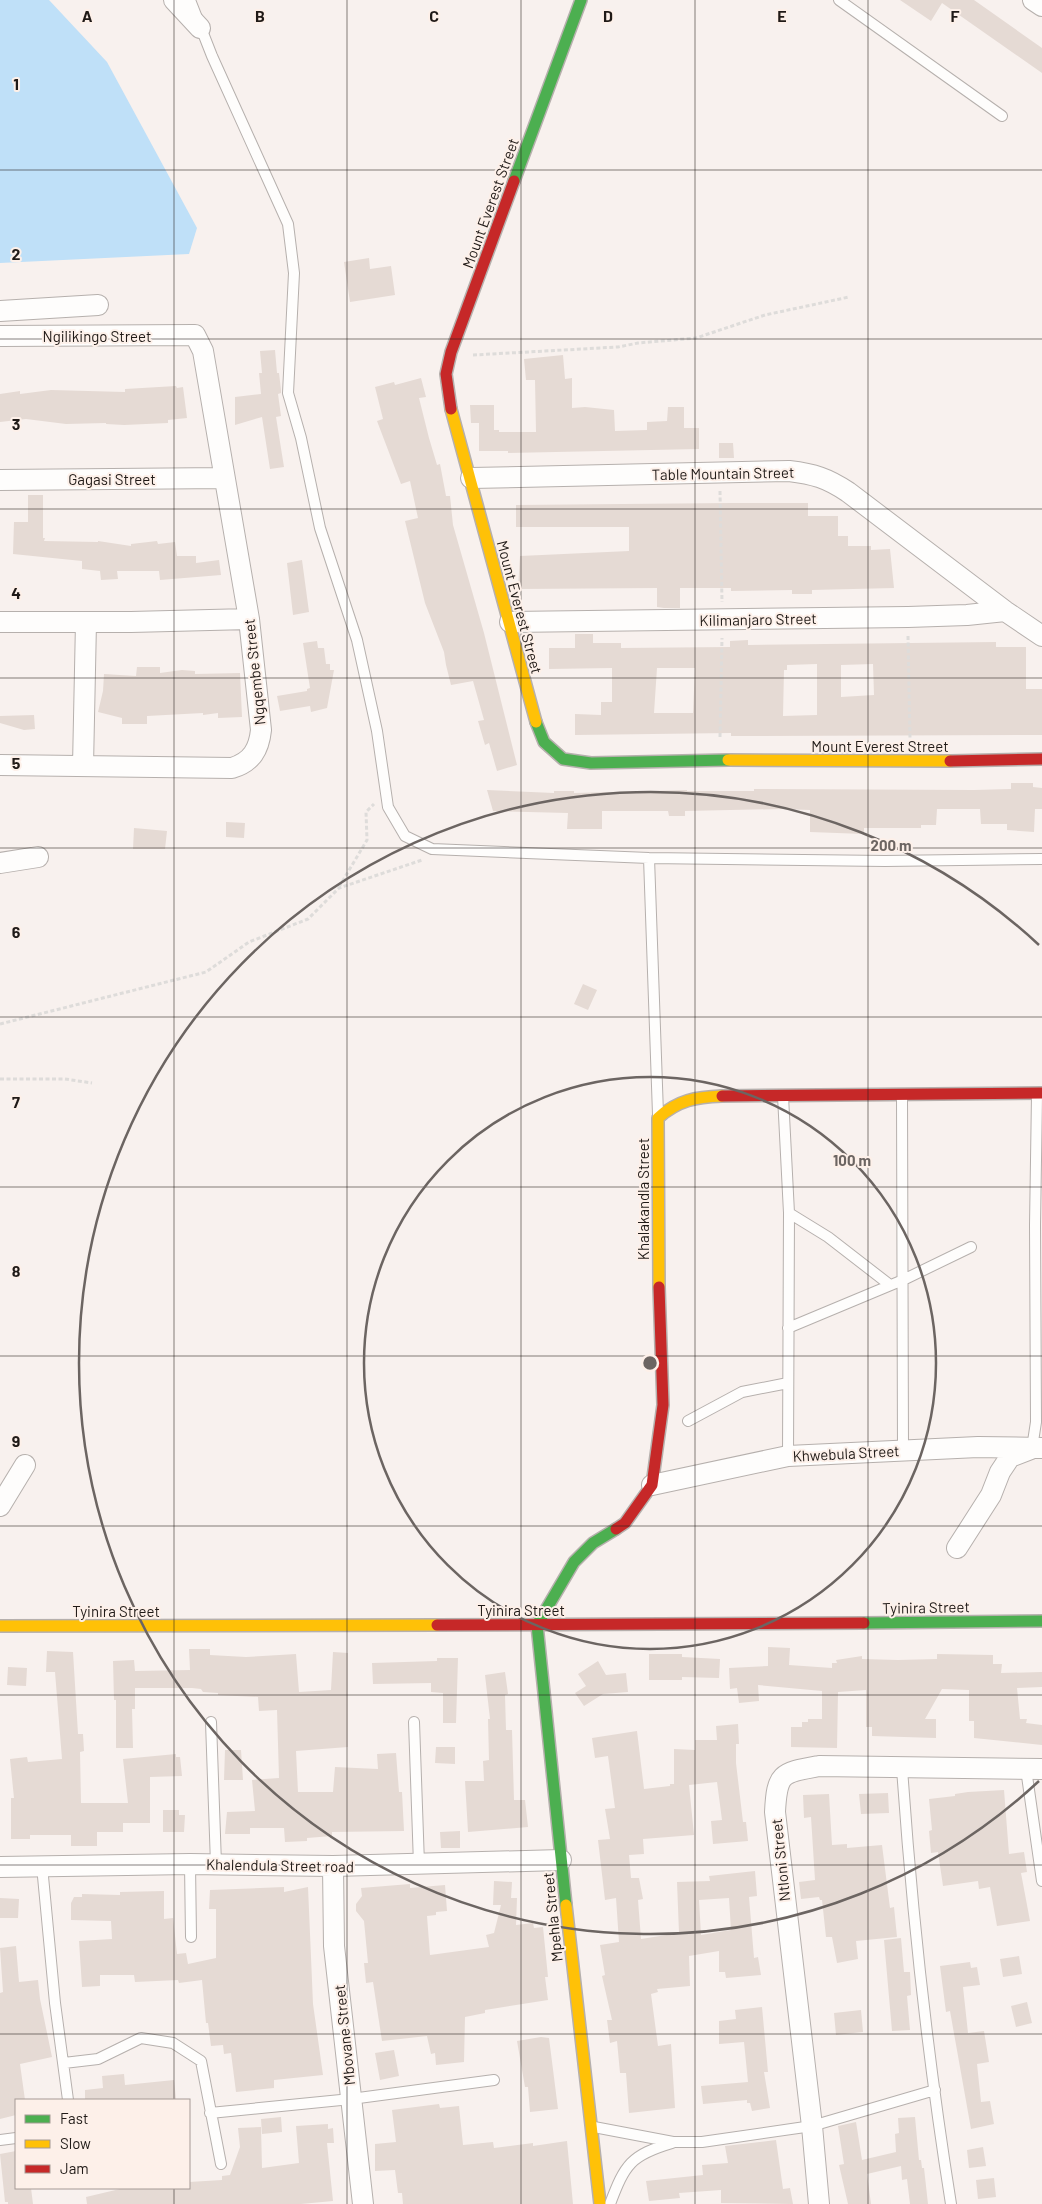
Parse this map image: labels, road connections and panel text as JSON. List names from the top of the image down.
{
  "streets": {
    "street": [
      "Mount Everest Street",
      "Ngilikingo Street",
      "Table Mountain Street",
      "Gagasi Street",
      "Kilimanjaro Street",
      "Ngqembe Street",
      "Khalakandla Street",
      "Khwebula Street",
      "Tyinira Street",
      "Ntloni Street",
      "Khalendula Street road",
      "Mpehla Street",
      "Mbovane Street"
    ]
  },
  "crossings": [
    ["Mount Everest Street", "Table Mountain Street"],
    ["Mount Everest Street", "Kilimanjaro Street"],
    ["Ngilikingo Street", "Ngqembe Street"],
    ["Table Mountain Street", "Kilimanjaro Street"],
    ["Gagasi Street", "Ngqembe Street"],
    ["Khalakandla Street", "Khwebula Street"],
    ["Khalakandla Street", "Tyinira Street"],
    ["Khalakandla Street", "Mpehla Street"],
    ["Tyinira Street", "Mpehla Street"],
    ["Khalendula Street road", "Mpehla Street"],
    ["Khalendula Street road", "Mbovane Street"]
  ],
  "legend": ["Fast", "Slow", "Jam"],
  "grid": {
    "columns": [
      "A",
      "B",
      "C",
      "D",
      "E",
      "F"
    ],
    "rows": [
      "1",
      "2",
      "3",
      "4",
      "5",
      "6",
      "7",
      "8",
      "9"
    ]
  },
  "rings": ["200 m", "100 m"]
}
